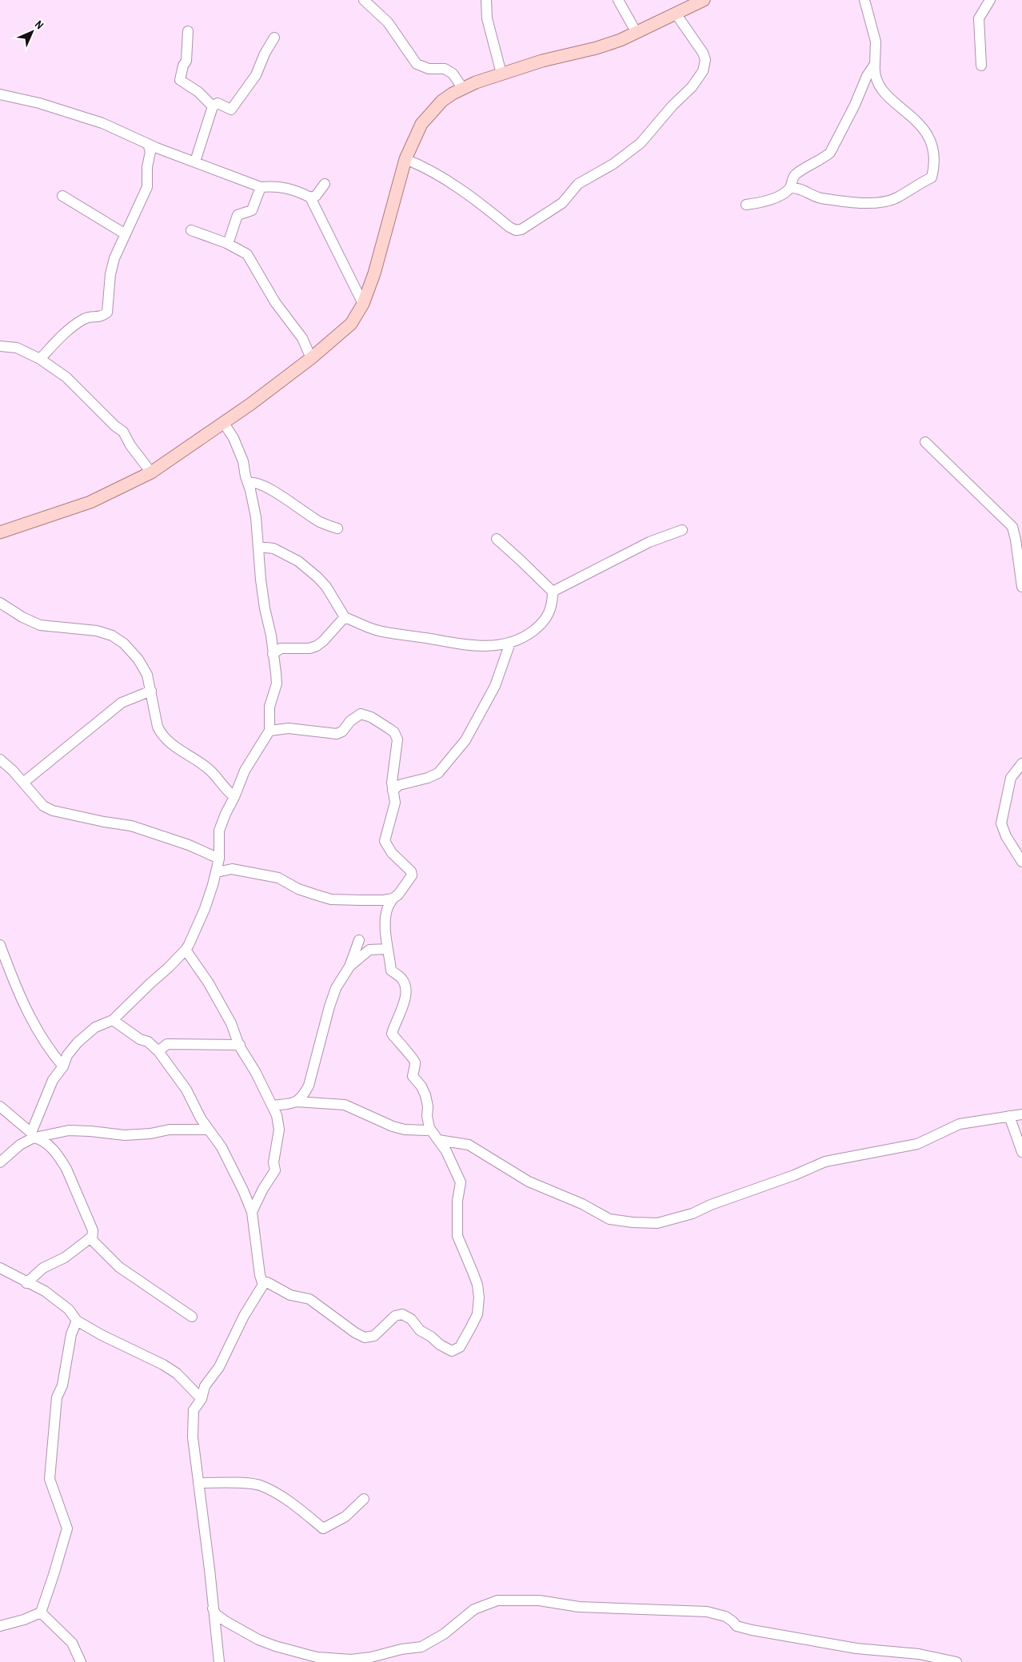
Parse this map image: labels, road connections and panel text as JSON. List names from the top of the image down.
{
  "north": "top right"
}
